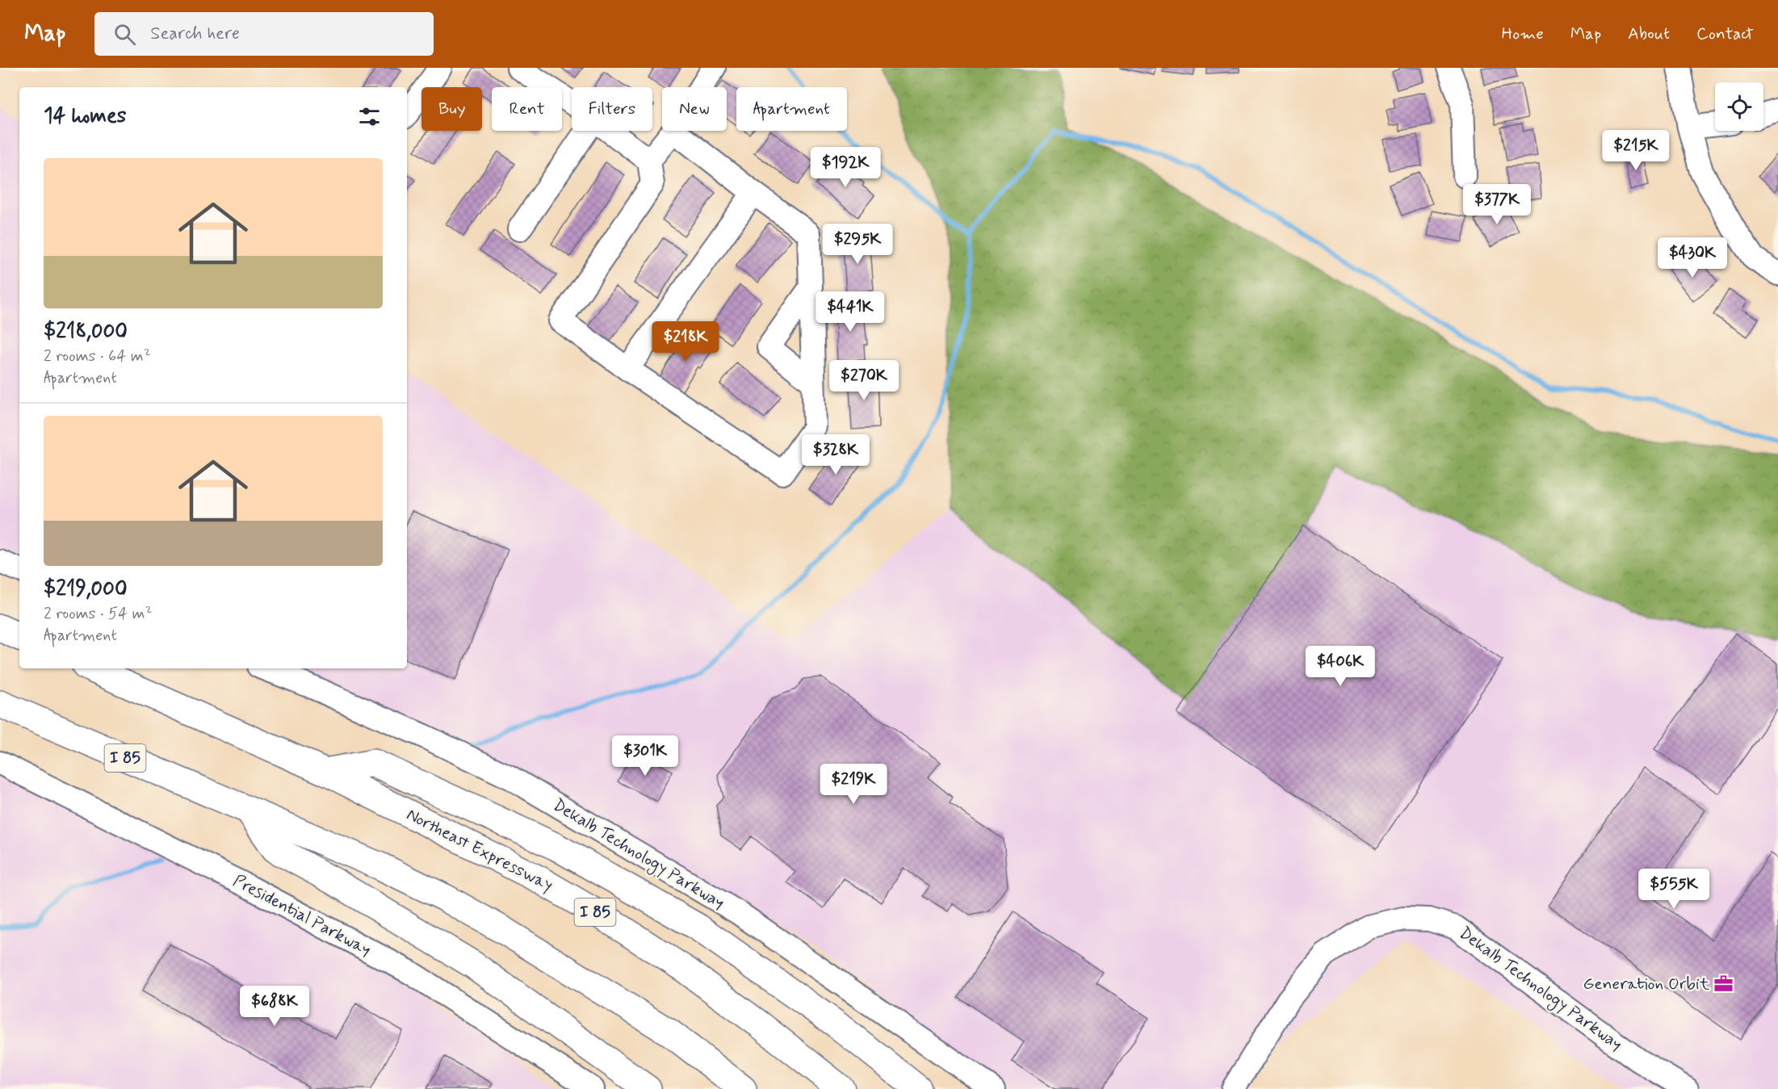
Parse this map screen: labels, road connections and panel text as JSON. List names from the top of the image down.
{
  "streets": {
    "highway": ["I 85", "Northeast Expressway"],
    "street": ["Dekalb Technology Parkway", "Presidential Parkway"]
  },
  "places": {
    "office": ["Generation Orbit"]
  },
  "page": {
    "header": "Map",
    "search": "Search here",
    "nav": [
      "Home",
      "Map",
      "About",
      "Contact"
    ],
    "chip": [
      "Buy",
      "Rent",
      "Filters",
      "New",
      "Apartment"
    ],
    "heading": "14 homes",
    "price": [
      "$215K",
      "$192K",
      "$377K",
      "$295K",
      "$430K",
      "$441K",
      "$218K",
      "$270K",
      "$328K",
      "$406K",
      "$301K",
      "$219K",
      "$555K",
      "$688K"
    ],
    "list": [
      {
        "name": "$218,000",
        "note": "2 rooms · 64 m² · Apartment"
      },
      {
        "name": "$219,000",
        "note": "2 rooms · 54 m² · Apartment"
      }
    ]
  }
}
